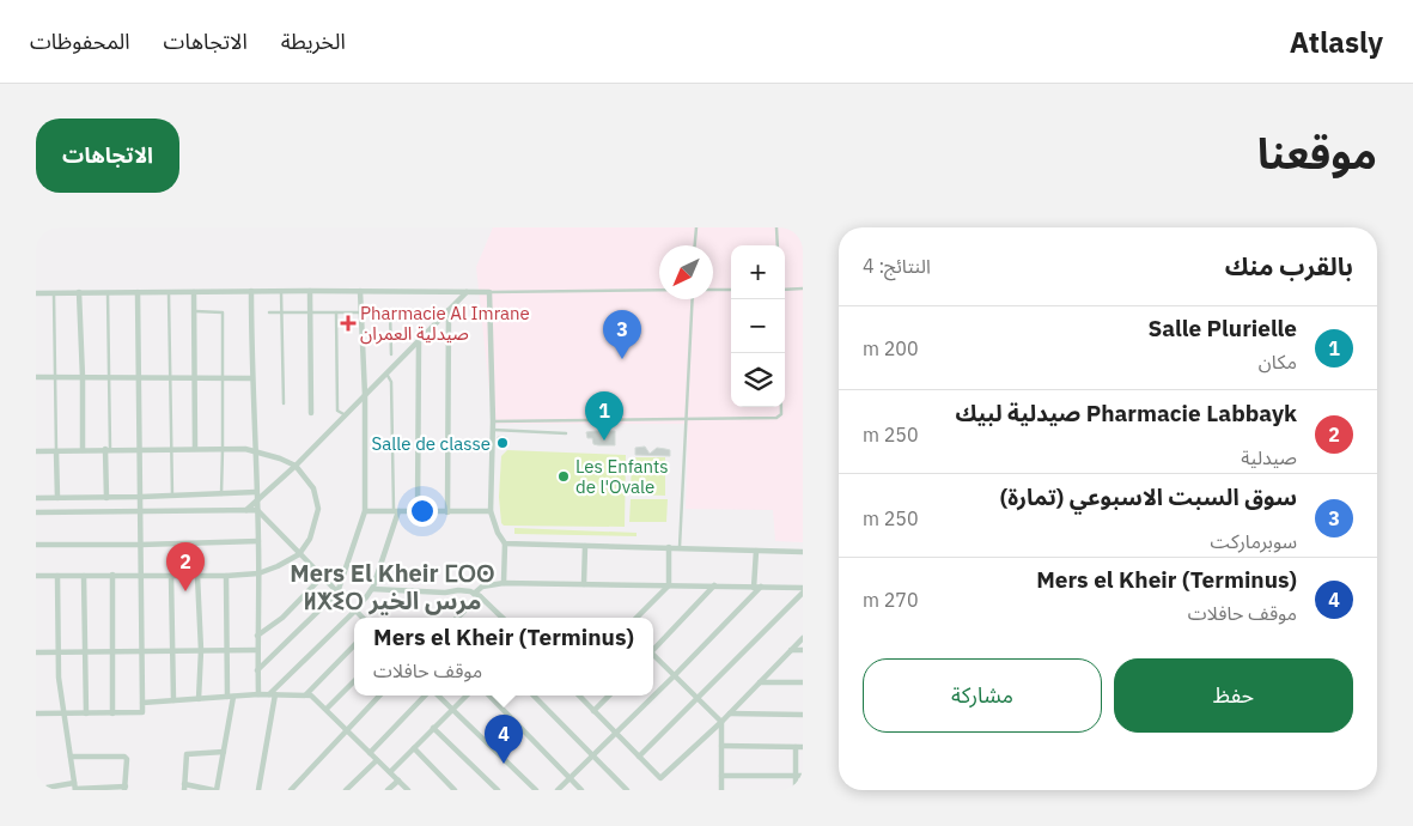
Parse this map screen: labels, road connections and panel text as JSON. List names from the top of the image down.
{
  "districts": ["Mers El Kheir ⵎⵔⵙ ⵍⵅⵉⵔ مرس الخير"],
  "places": {
    "health": ["Pharmacie Al Imrane صيدلية العمران"],
    "other": ["Salle de classe", "Les Enfants de l'Ovale"]
  },
  "north": "bottom left",
  "page": {
    "header": "Atlasly",
    "nav": ["الخريطة", "الاتجاهات", "المحفوظات"],
    "title": "موقعنا",
    "buttons": [
      "الاتجاهات",
      ["حفظ", "مشاركة"]
    ],
    "heading": ["بالقرب منك", "النتائج: 4"],
    "map_buttons": ["+", "−"],
    "list": [
      {
        "mark": "1",
        "name": "Salle Plurielle",
        "note": "مكان",
        "value": "200 m"
      },
      {
        "mark": "2",
        "name": "Pharmacie Labbayk صيدلية لبيك",
        "note": "صيدلية",
        "value": "250 m"
      },
      {
        "mark": "3",
        "name": "سوق السبت الاسبوعي (تمارة)",
        "note": "سوبرماركت",
        "value": "250 m"
      },
      {
        "mark": "4",
        "name": "Mers el Kheir (Terminus)",
        "note": "موقف حافلات",
        "value": "270 m"
      }
    ],
    "pins": [
      "3",
      "1",
      "2",
      "4"
    ],
    "popup": ["Mers el Kheir (Terminus)", "موقف حافلات"]
  }
}
